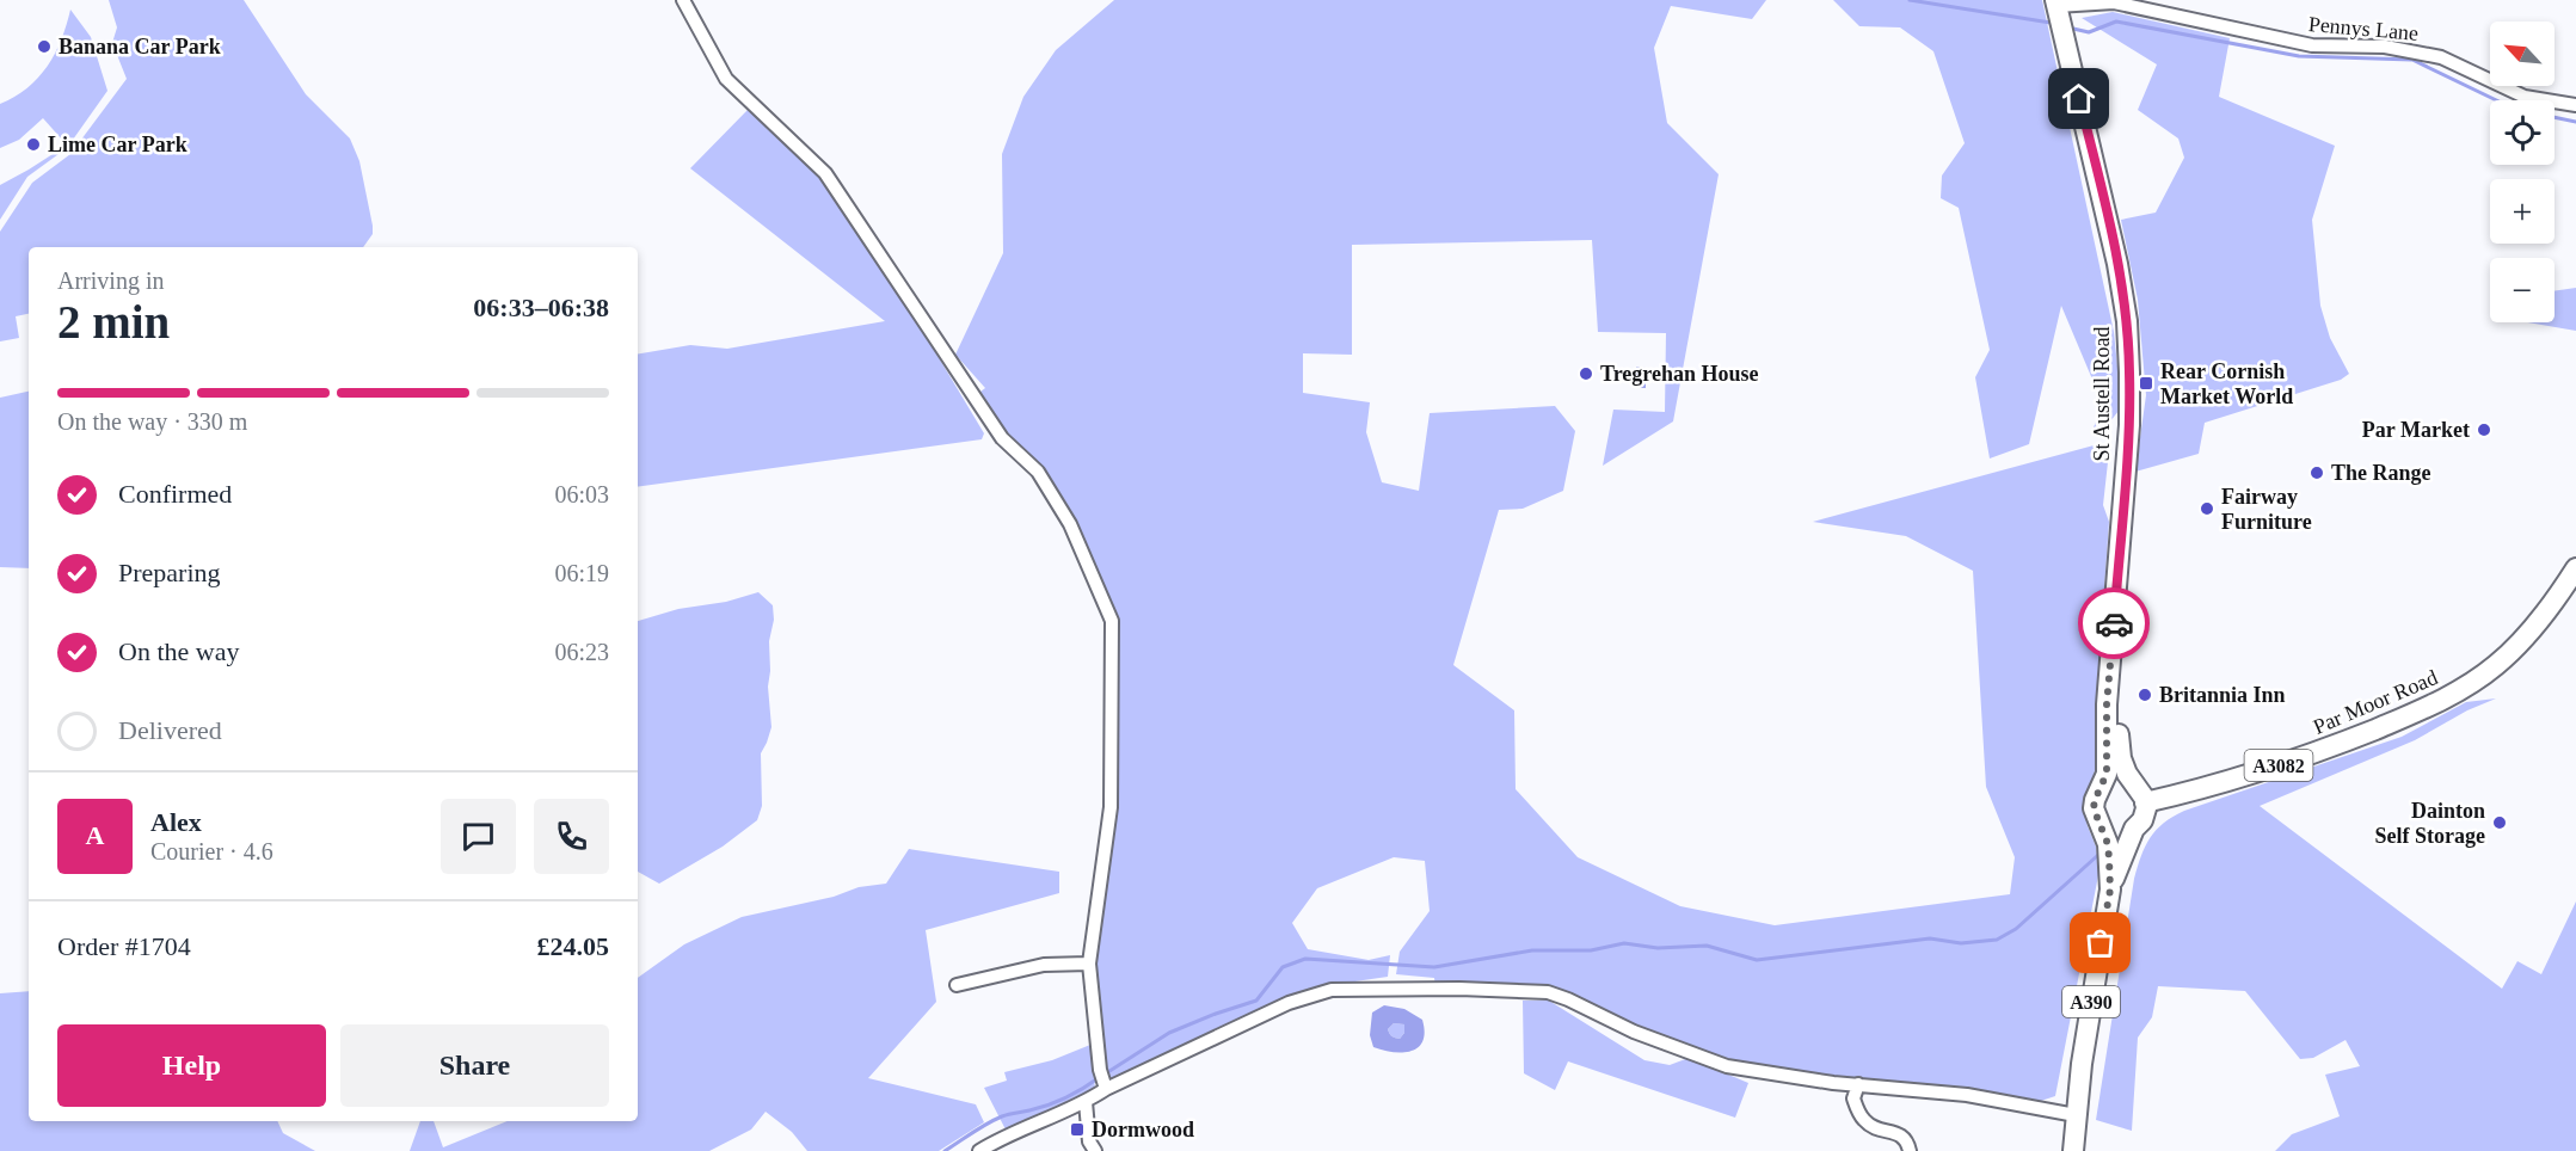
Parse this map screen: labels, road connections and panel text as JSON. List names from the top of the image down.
{
  "streets": {
    "main road": [
      "St Austell Road",
      "Par Moor Road",
      "A3082",
      "A390"
    ],
    "street": ["Pennys Lane"]
  },
  "crossings": [
    ["Pennys Lane", "St Austell Road"]
  ],
  "places": {
    "other": [
      "Banana Car Park",
      "Lime Car Park",
      "Tregrehan House",
      "Par Market",
      "The Range",
      "Fairway Furniture",
      "Britannia Inn",
      "Dainton Self Storage"
    ],
    "transit": ["Rear Cornish Market World", "Dormwood"]
  },
  "north": "top left",
  "page": {
    "map_buttons": ["+", "−"],
    "heading": ["2 min", "Arriving in", "06:33–06:38"],
    "panel": [
      "Alex",
      "Courier · 4.6",
      "Order #1704",
      "£24.05"
    ],
    "bar": "On the way · 330 m",
    "list": [
      ["Confirmed", "06:03"],
      ["Preparing", "06:19"],
      ["On the way", "06:23"],
      "Delivered"
    ],
    "round": "A",
    "buttons": ["Help", "Share"]
  }
}
